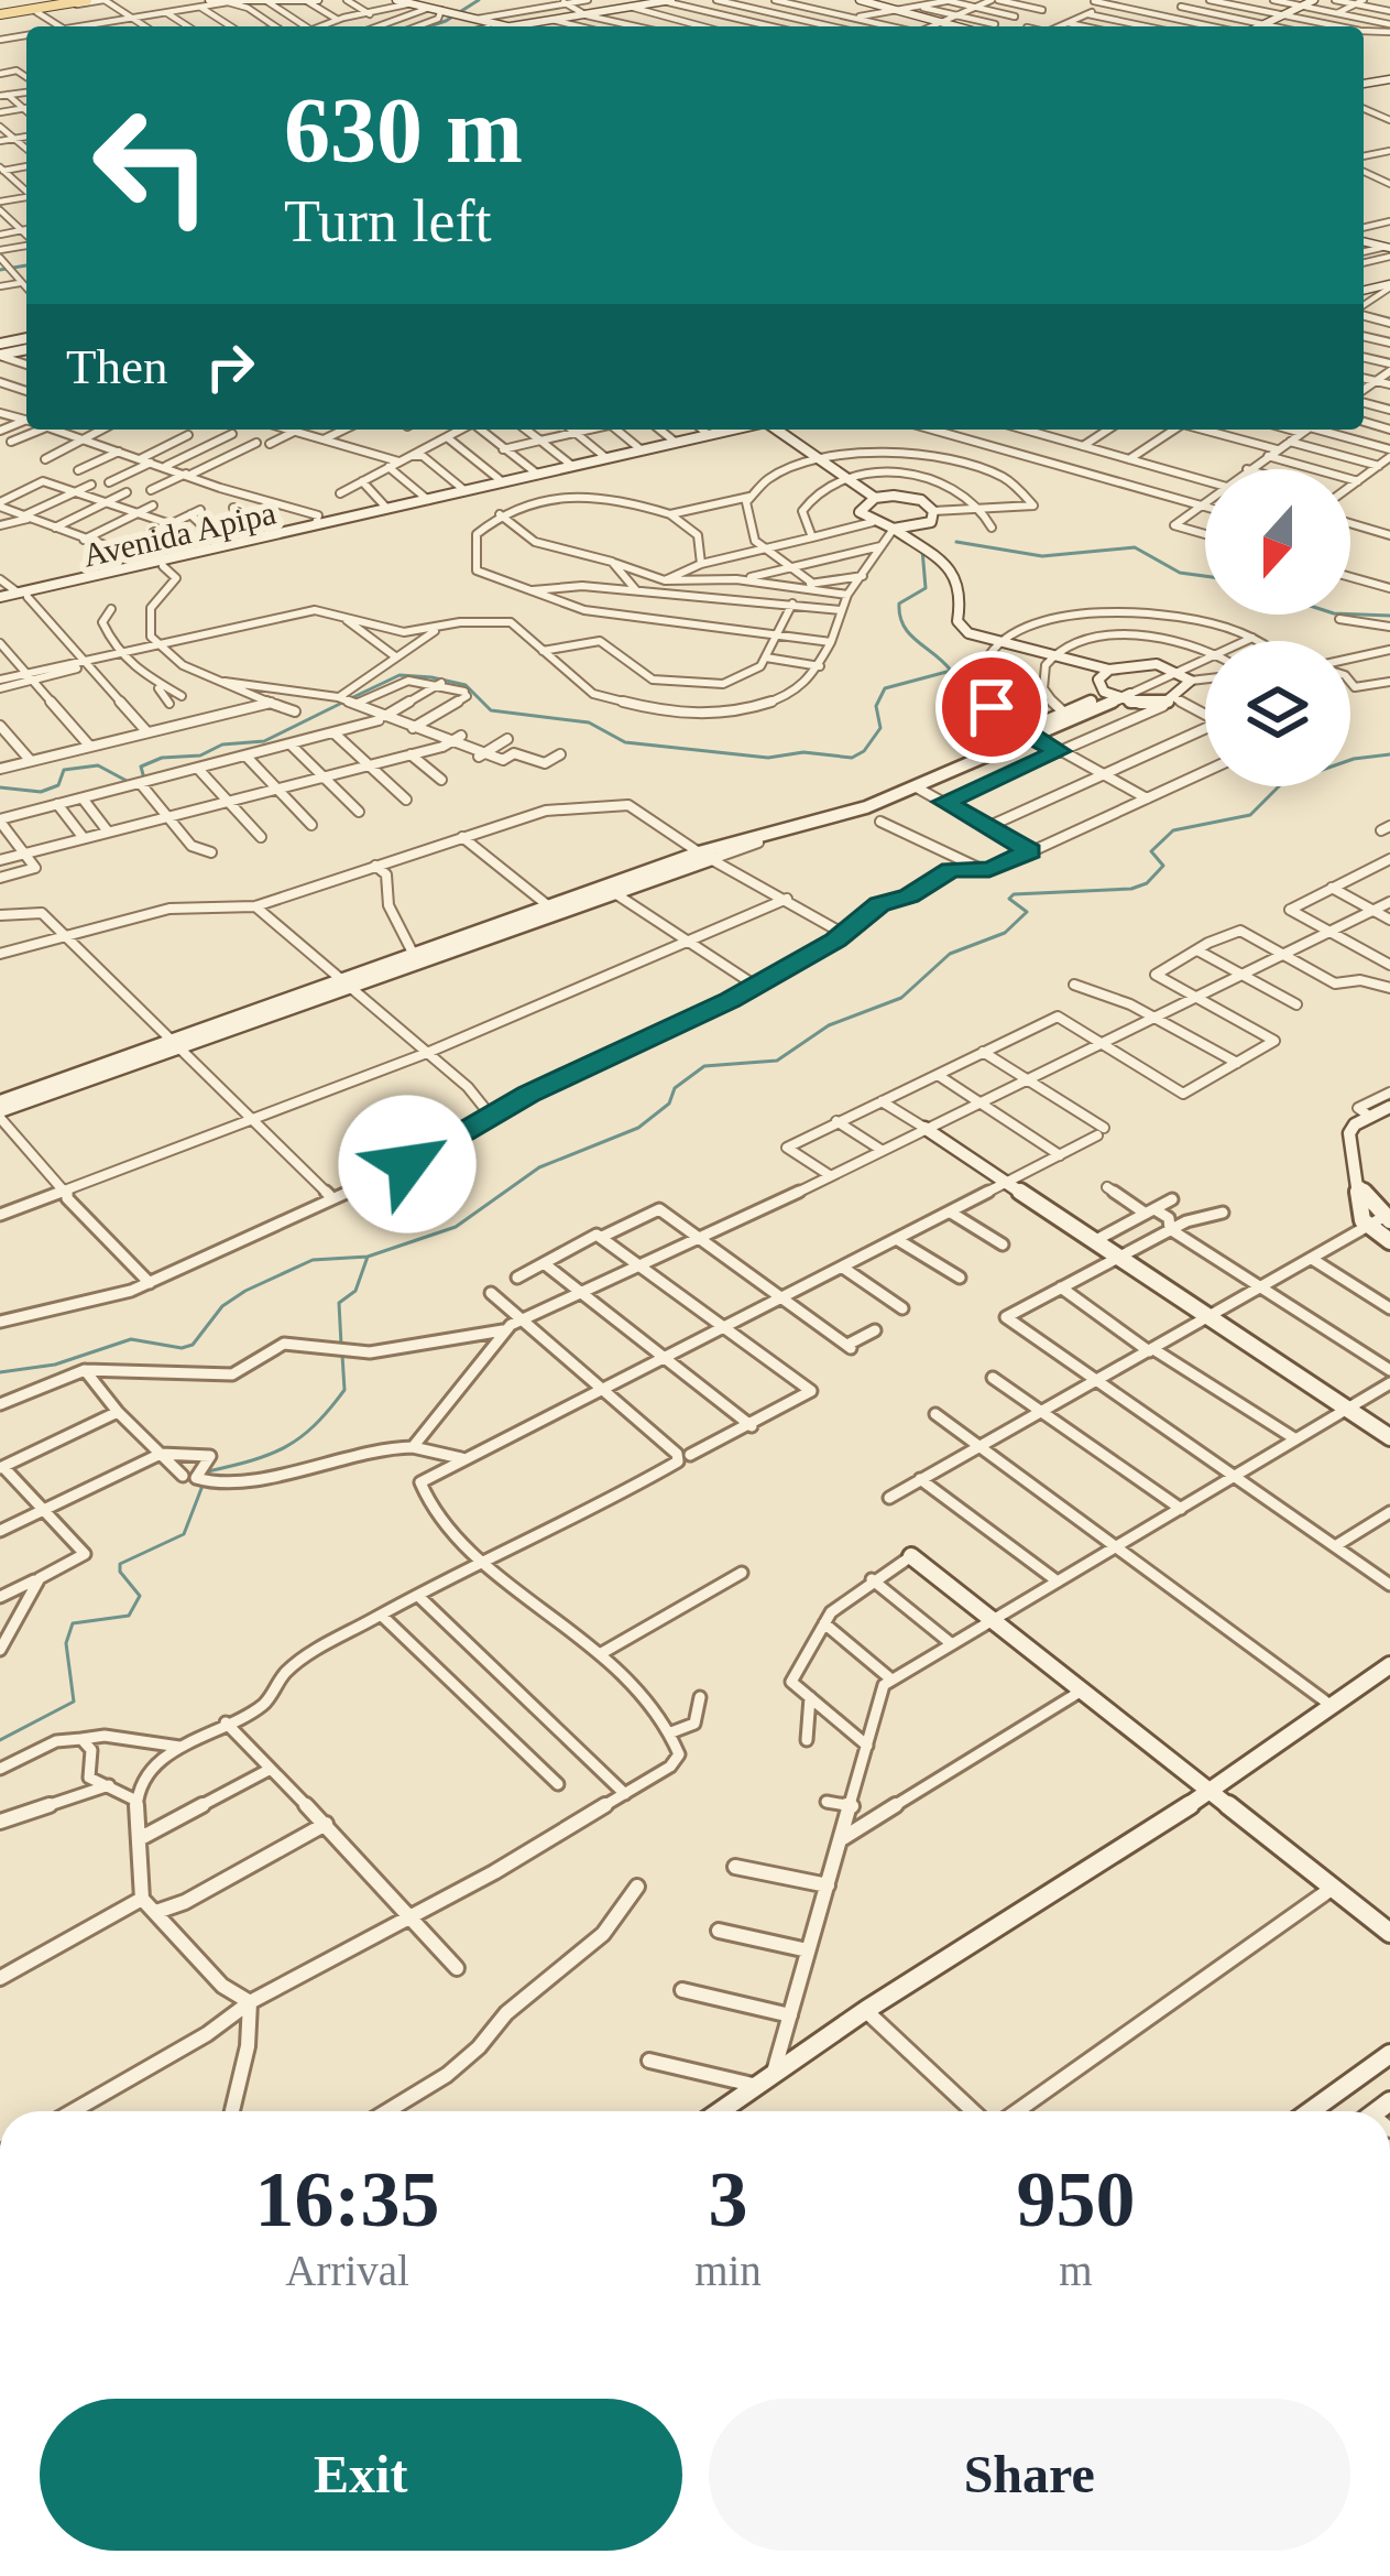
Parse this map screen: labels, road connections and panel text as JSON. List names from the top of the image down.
{
  "streets": {
    "street": ["Avenida Apipa"]
  },
  "north": "bottom",
  "page": {
    "turn": ["630 m", "Turn left"],
    "then": "Then",
    "eta": [
      "16:35",
      "Arrival",
      "3",
      "min",
      "950",
      "m"
    ],
    "buttons": ["Exit", "Share"]
  }
}
